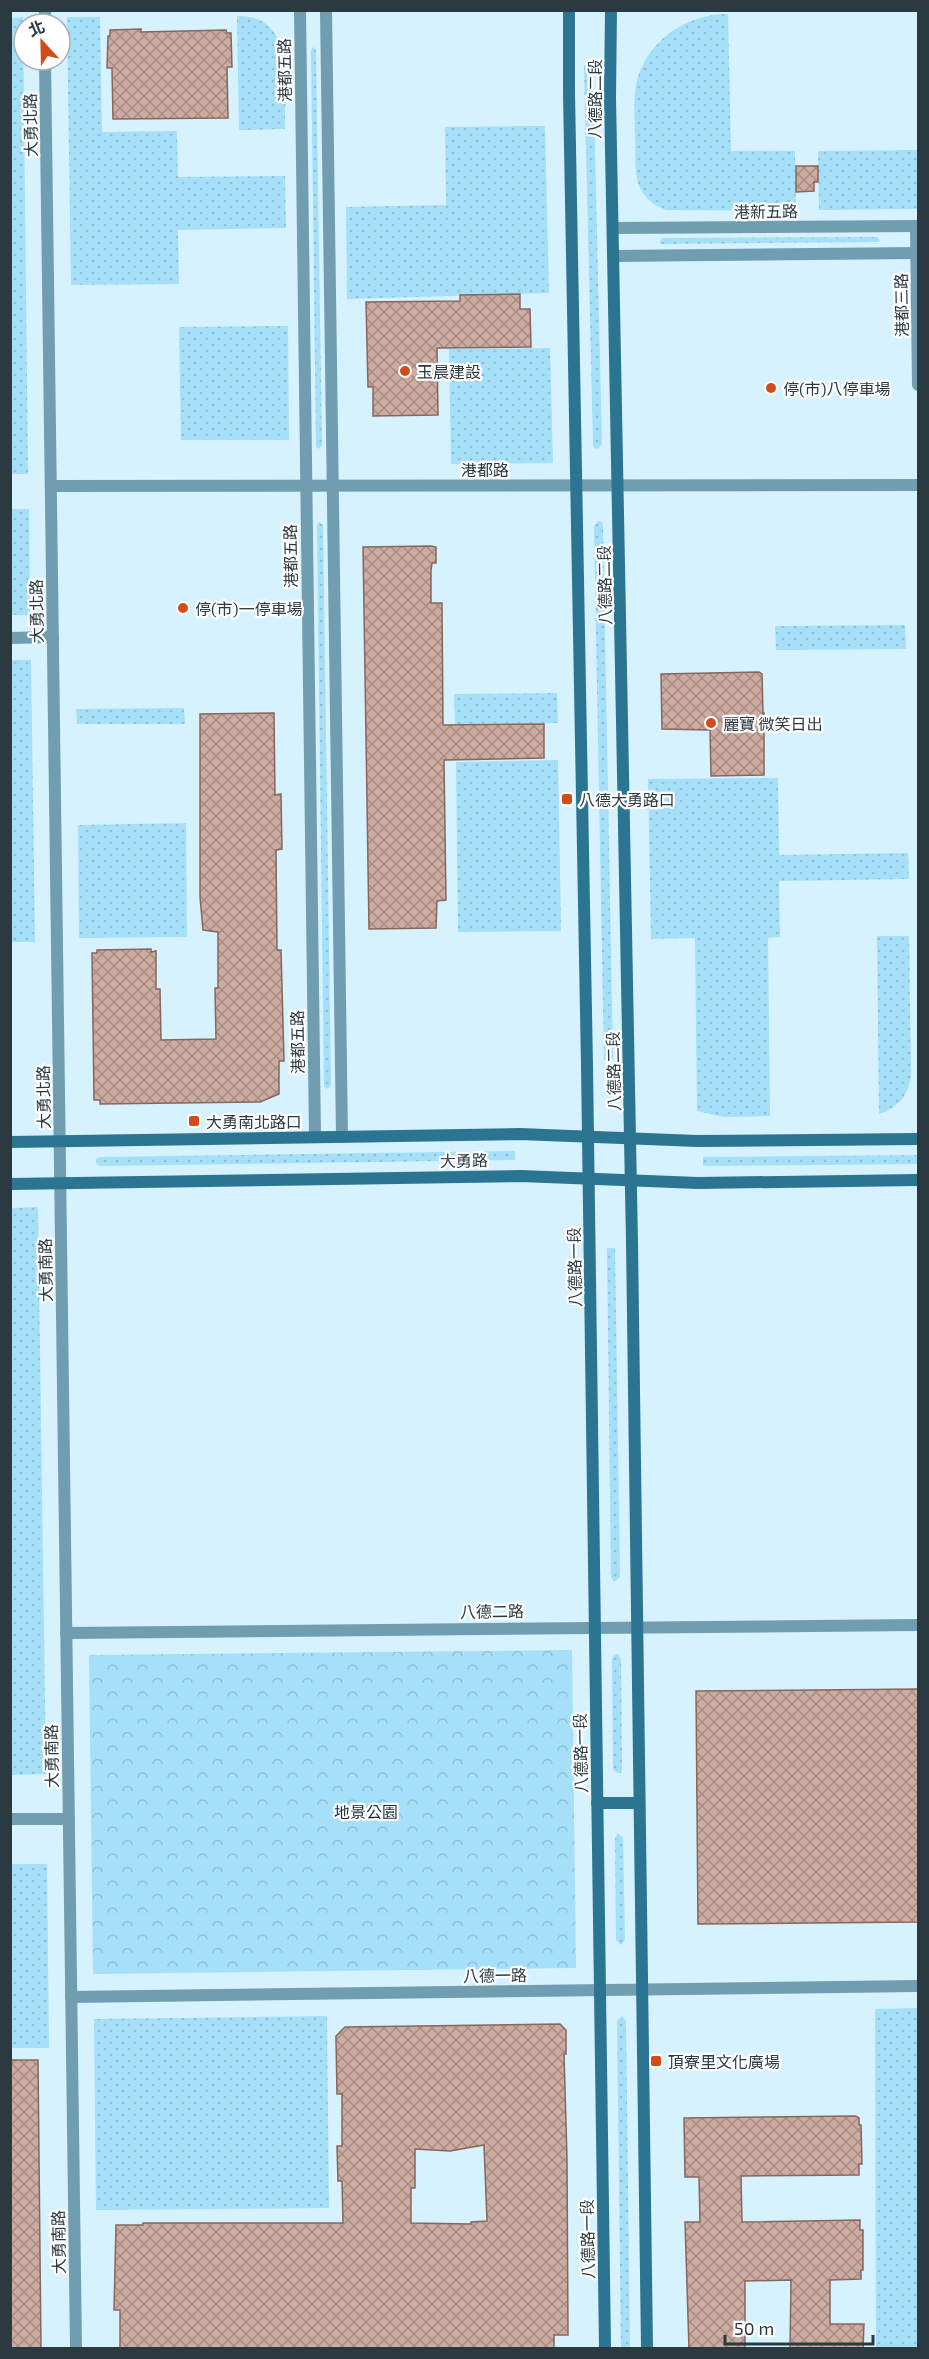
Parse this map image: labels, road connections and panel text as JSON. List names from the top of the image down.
{
  "streets": {
    "street": [
      "港都五路",
      "八德路二段",
      "大勇北路",
      "港新五路",
      "港都三路",
      "港都路",
      "大勇路",
      "八德路一段",
      "大勇南路",
      "八德二路",
      "八德一路"
    ]
  },
  "crossings": [
    ["港都五路", "港都路"],
    ["港都五路", "大勇路"],
    ["八德路二段", "港新五路"],
    ["八德路二段", "港都路"],
    ["八德路二段", "大勇路"],
    ["八德路二段", "八德路一段"],
    ["大勇北路", "港都路"],
    ["大勇北路", "大勇路"],
    ["大勇北路", "大勇南路"],
    ["港新五路", "港都三路"],
    ["大勇路", "八德路一段"],
    ["大勇路", "大勇南路"],
    ["八德路一段", "八德二路"],
    ["八德路一段", "八德一路"],
    ["大勇南路", "八德二路"],
    ["大勇南路", "八德一路"]
  ],
  "parks": ["地景公園"],
  "places": {
    "other": [
      "玉晨建設",
      "停(市)八停車場",
      "停(市)一停車場",
      "麗寶 微笑日出"
    ],
    "transit": ["八德大勇路口", "大勇南北路口", "頂寮里文化廣場"]
  },
  "scale_bar": "50 m",
  "north": "top"
}
